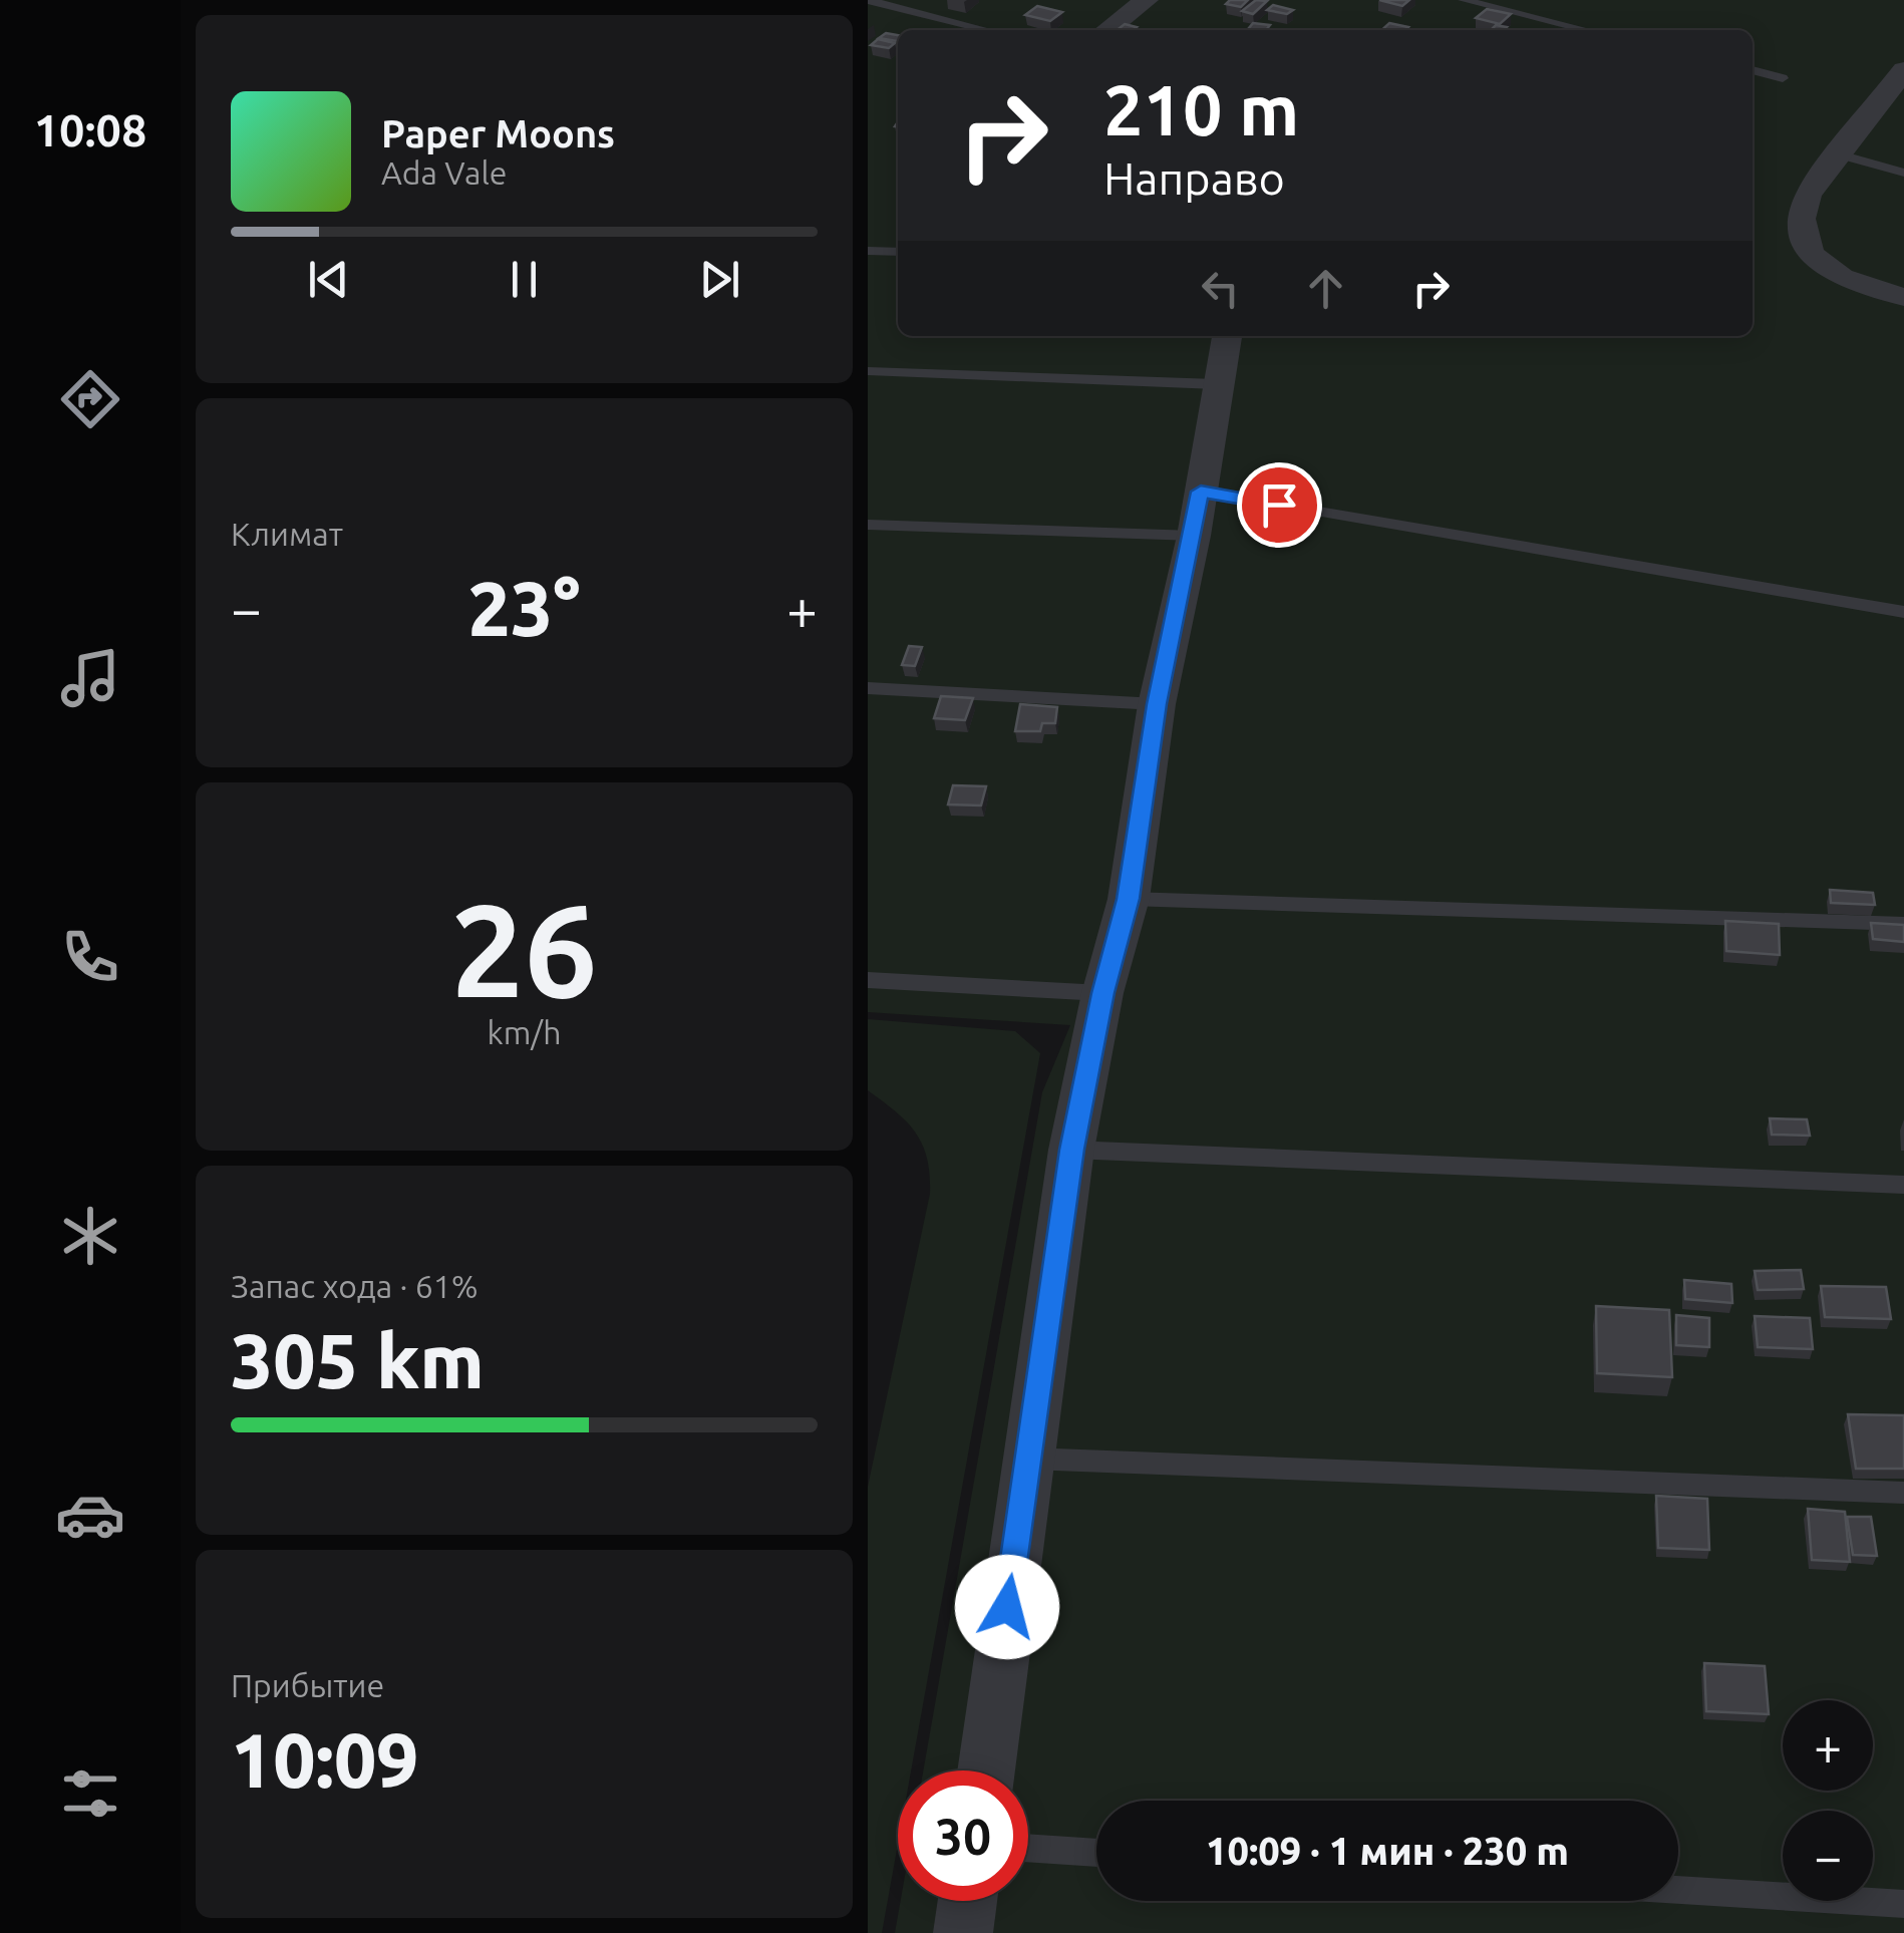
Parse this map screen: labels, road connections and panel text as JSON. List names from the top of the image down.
{
  "page": {
    "tabs": "10:08",
    "turn": ["210 m", "Направо"],
    "song": ["Paper Moons", "Ada Vale"],
    "tile": [
      "Климат",
      ["26", "km/h"],
      ["Запас хода · 61%", "305 km"],
      ["Прибытие", "10:09"]
    ],
    "heat": ["−", "23°", "+"],
    "map_buttons": ["+", "−"],
    "limit": "30",
    "trip": "10:09 · 1 мин · 230 m"
  }
}
